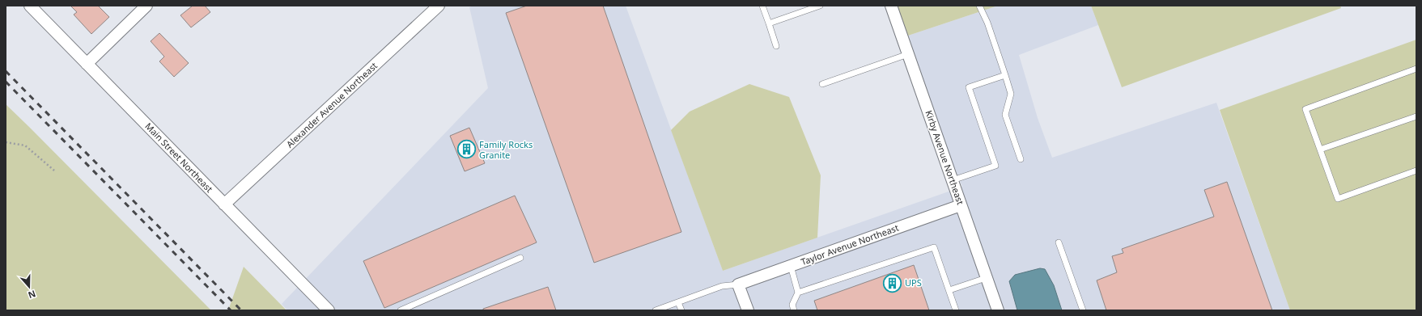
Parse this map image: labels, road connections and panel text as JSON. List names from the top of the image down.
{
  "streets": {
    "street": [
      "Alexander Avenue Northeast",
      "Main Street Northeast",
      "Kirby Avenue Northeast",
      "Taylor Avenue Northeast"
    ]
  },
  "crossings": [
    ["Alexander Avenue Northeast", "Main Street Northeast"],
    ["Kirby Avenue Northeast", "Taylor Avenue Northeast"]
  ],
  "places": {
    "building": ["Family Rocks Granite", "UPS"]
  },
  "north": "bottom"
}
